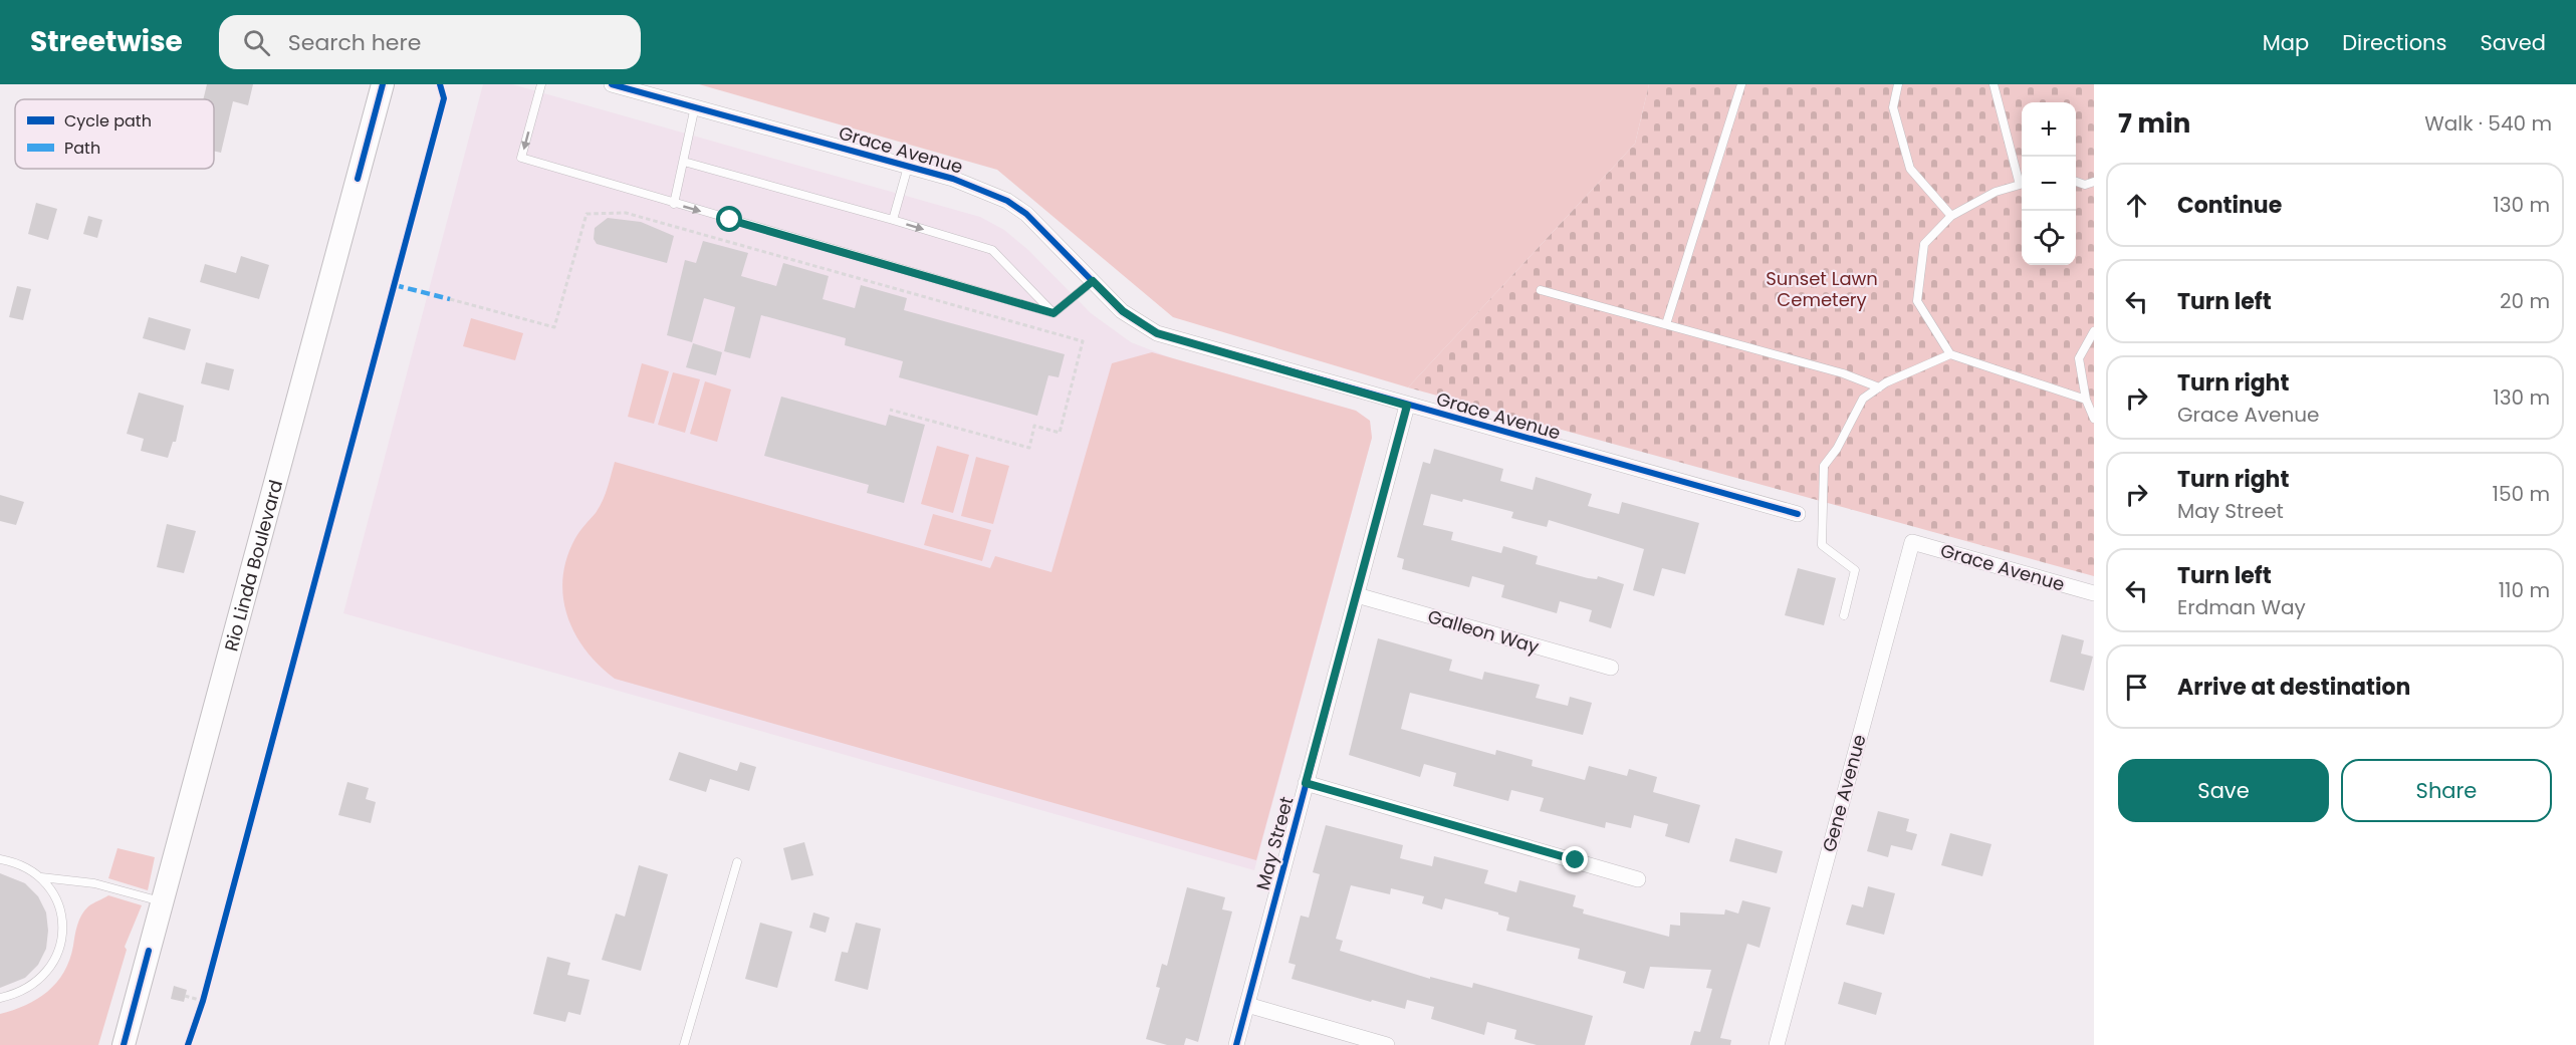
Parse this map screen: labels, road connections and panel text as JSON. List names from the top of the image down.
{
  "streets": {
    "main road": ["Rio Linda Boulevard"],
    "street": [
      "Grace Avenue",
      "Galleon Way",
      "Gene Avenue",
      "May Street"
    ]
  },
  "crossings": [
    ["Grace Avenue", "Gene Avenue"],
    ["Grace Avenue", "May Street"],
    ["Galleon Way", "May Street"]
  ],
  "parks": ["Sunset Lawn Cemetery"],
  "legend": ["Cycle path", "Path"],
  "page": {
    "header": "Streetwise",
    "search": "Search here",
    "nav": ["Map", "Directions", "Saved"],
    "heading": ["7 min", "Walk · 540 m"],
    "map_buttons": ["+", "−"],
    "list": [
      ["Continue", "130 m"],
      ["Turn left", "20 m"],
      ["Turn right", "Grace Avenue", "130 m"],
      ["Turn right", "May Street", "150 m"],
      ["Turn left", "Erdman Way", "110 m"],
      "Arrive at destination"
    ],
    "buttons": ["Save", "Share"]
  }
}
